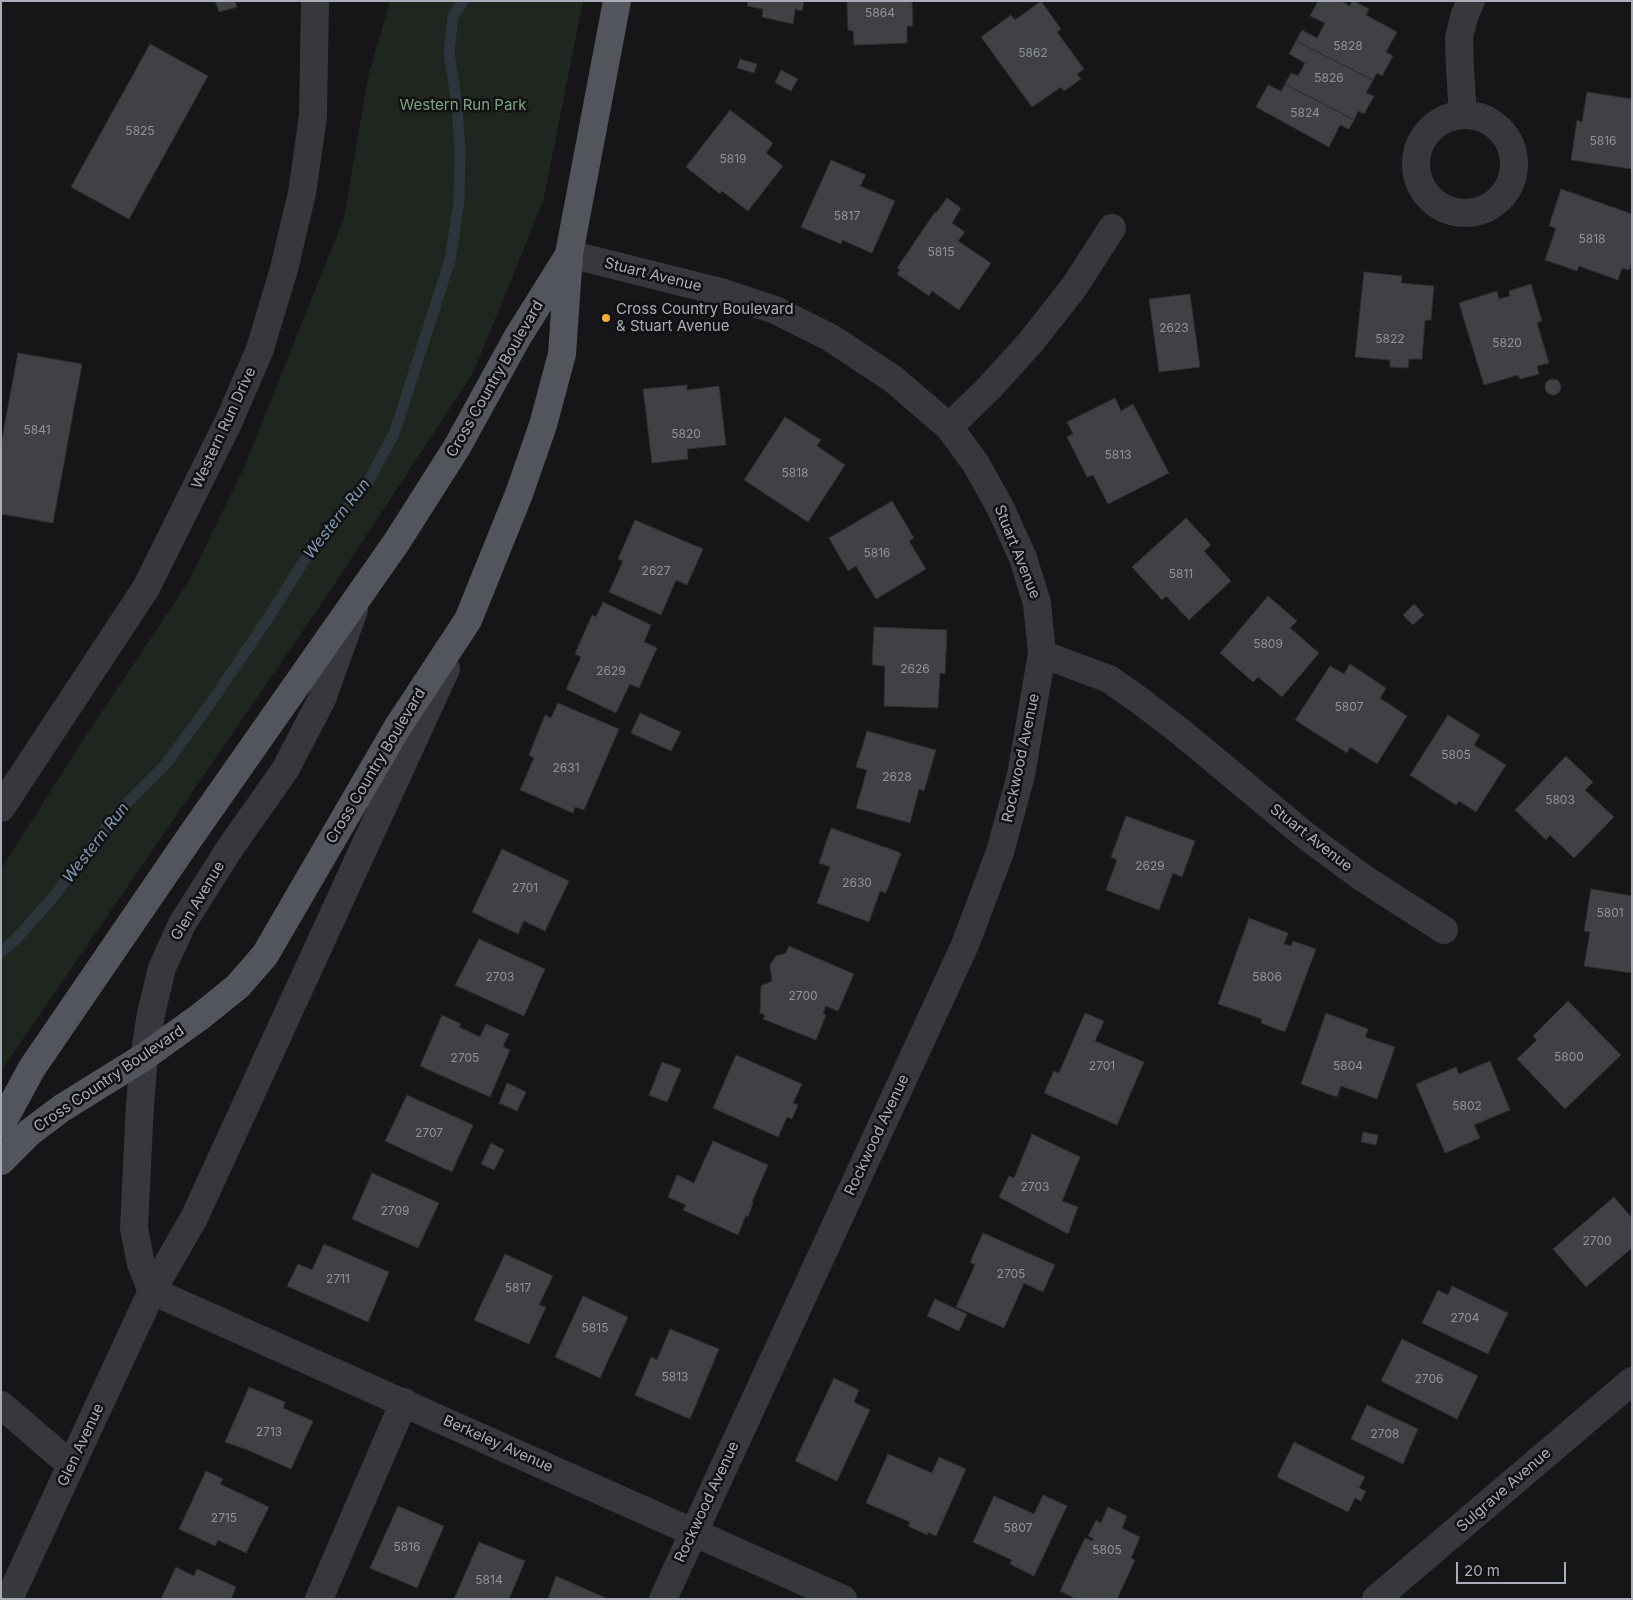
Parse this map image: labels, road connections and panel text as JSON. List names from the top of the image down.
{
  "streets": {
    "main road": ["Cross Country Boulevard"],
    "street": [
      "Stuart Avenue",
      "Western Run Drive",
      "Rockwood Avenue",
      "Glen Avenue",
      "Berkeley Avenue",
      "Sulgrave Avenue"
    ]
  },
  "crossings": [
    ["Stuart Avenue", "Cross Country Boulevard"],
    ["Stuart Avenue", "Rockwood Avenue"],
    ["Cross Country Boulevard", "Glen Avenue"],
    ["Rockwood Avenue", "Berkeley Avenue"],
    ["Glen Avenue", "Berkeley Avenue"]
  ],
  "water": ["Western Run"],
  "parks": ["Western Run Park"],
  "places": ["Cross Country Boulevard & Stuart Avenue"],
  "house_numbers": [
    "5864",
    "5828",
    "5862",
    "5826",
    "5824",
    "5825",
    "5816",
    "5819",
    "5817",
    "5818",
    "5815",
    "2623",
    "5822",
    "5820",
    "5841",
    "5820",
    "5813",
    "5818",
    "5816",
    "2627",
    "5811",
    "5809",
    "2626",
    "2629",
    "5807",
    "5805",
    "2631",
    "2628",
    "5803",
    "2629",
    "2630",
    "2701",
    "5801",
    "2703",
    "5806",
    "2700",
    "5800",
    "2705",
    "2701",
    "5804",
    "5802",
    "2707",
    "2703",
    "2709",
    "2700",
    "2705",
    "2711",
    "5817",
    "2704",
    "5815",
    "5813",
    "2706",
    "2713",
    "2708",
    "2715",
    "5807",
    "5816",
    "5805",
    "5814"
  ],
  "scale_bar": "20 m"
}
